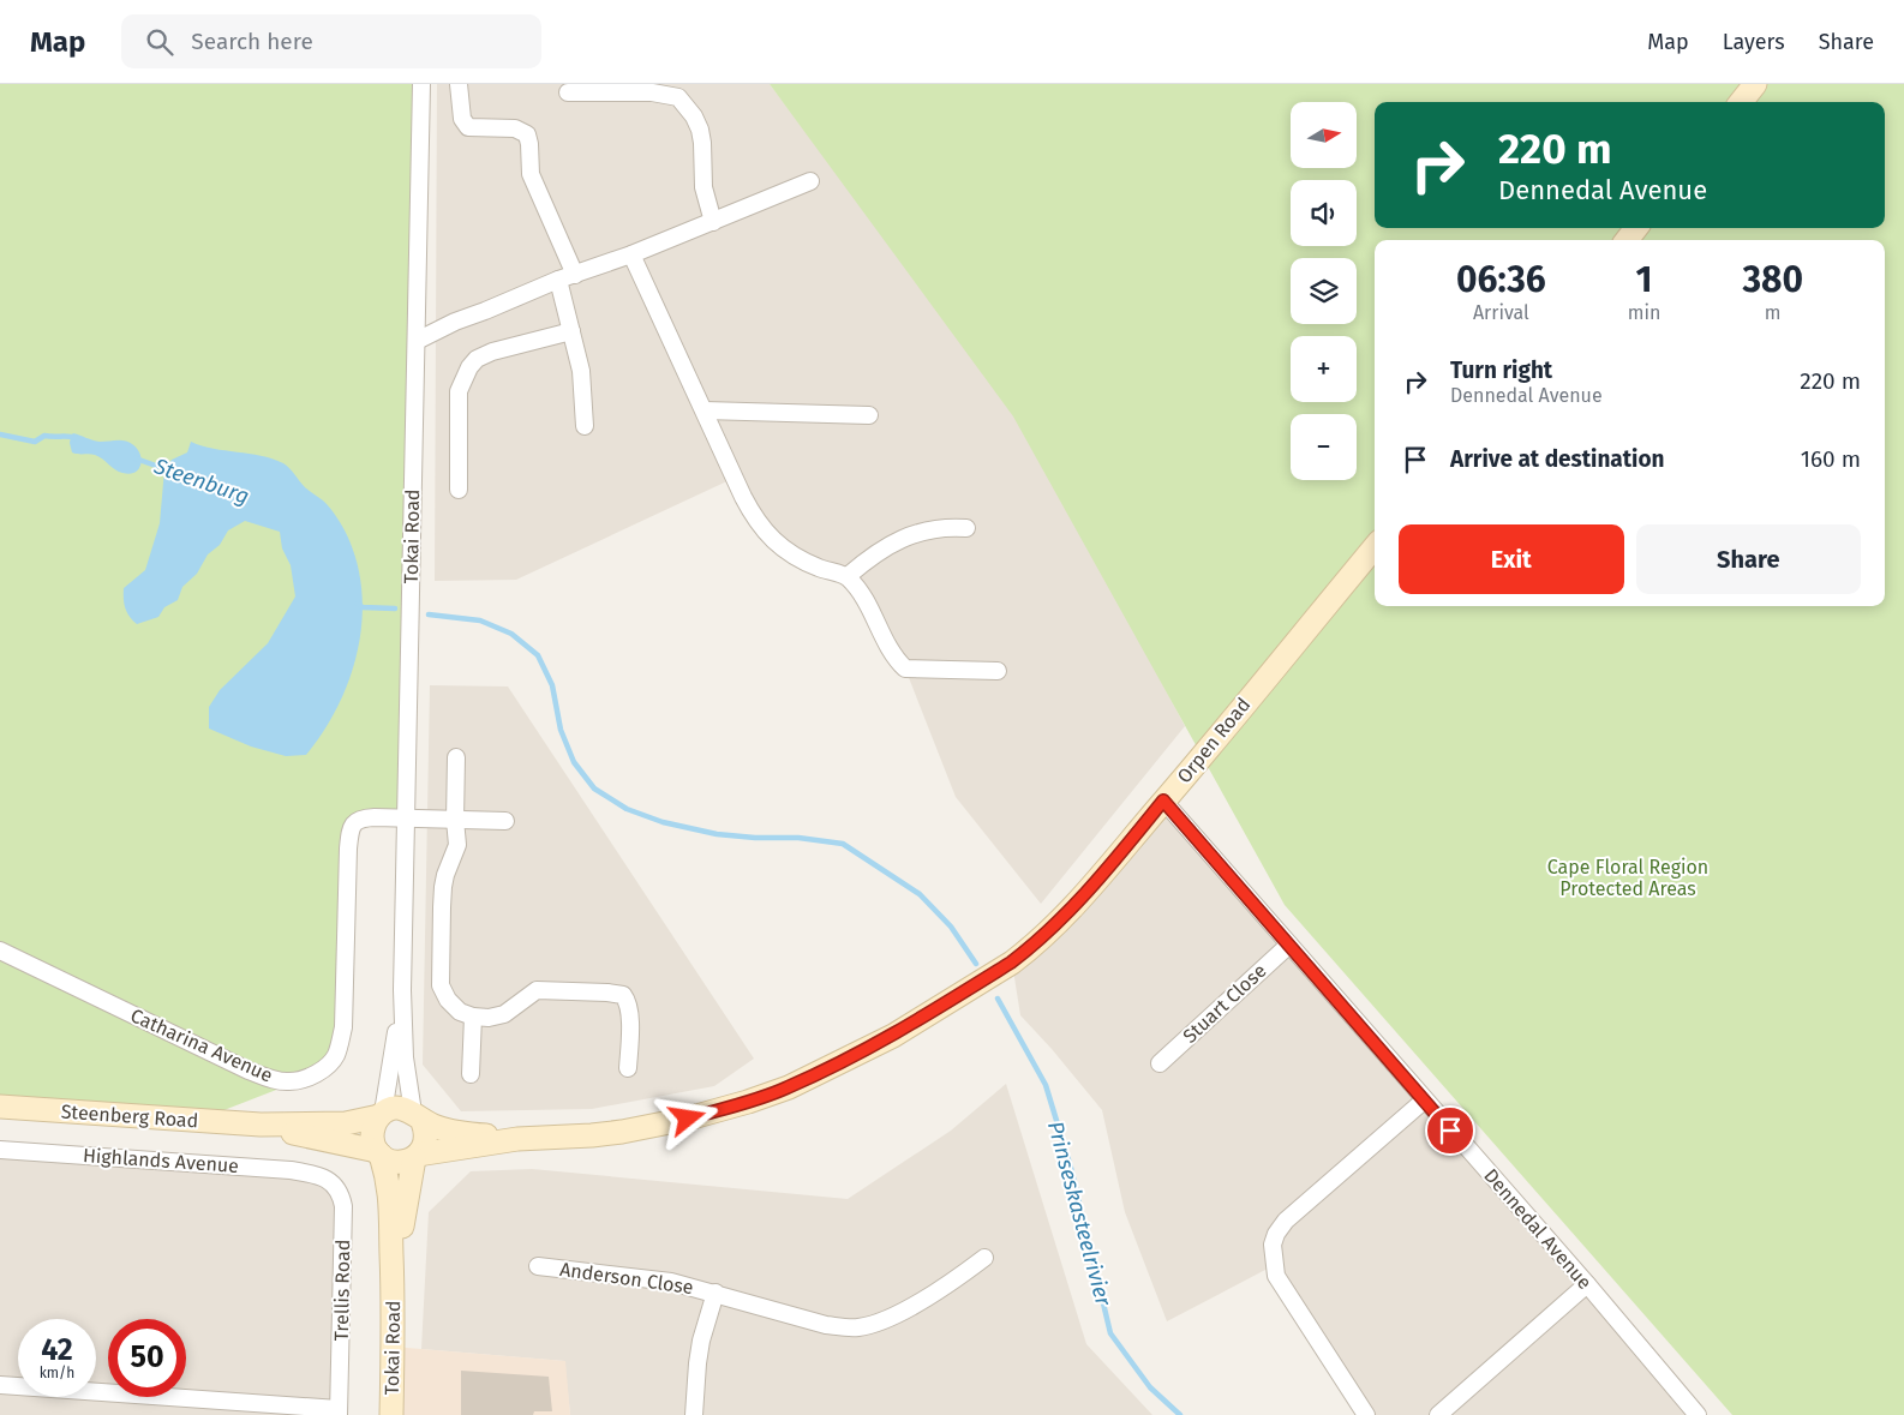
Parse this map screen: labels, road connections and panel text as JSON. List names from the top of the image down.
{
  "streets": {
    "main road": ["Tokai Road", "Orpen Road", "Steenberg Road"],
    "street": [
      "Stuart Close",
      "Catharina Avenue",
      "Highlands Avenue",
      "Dennedal Avenue",
      "Anderson Close",
      "Trellis Road"
    ]
  },
  "crossings": [
    ["Tokai Road", "Orpen Road"],
    ["Tokai Road", "Catharina Avenue"],
    ["Tokai Road", "Steenberg Road"],
    ["Orpen Road", "Steenberg Road"],
    ["Orpen Road", "Dennedal Avenue"],
    ["Stuart Close", "Dennedal Avenue"],
    ["Highlands Avenue", "Trellis Road"]
  ],
  "water": ["Steenburg", "Prinseskasteelrivier"],
  "parks": ["Cape Floral Region Protected Areas"],
  "north": "right",
  "page": {
    "header": "Map",
    "search": "Search here",
    "nav": ["Map", "Layers", "Share"],
    "map_buttons": ["+", "−"],
    "turn": ["220 m", "Dennedal Avenue"],
    "eta": [
      "06:36",
      "Arrival",
      "1",
      "min",
      "380",
      "m"
    ],
    "list": [
      {
        "name": "Turn right",
        "note": "Dennedal Avenue",
        "value": "220 m"
      },
      {
        "name": "Arrive at destination",
        "value": "160 m"
      }
    ],
    "buttons": ["Exit", "Share"],
    "speed": "42 km/h",
    "limit": "50"
  }
}
